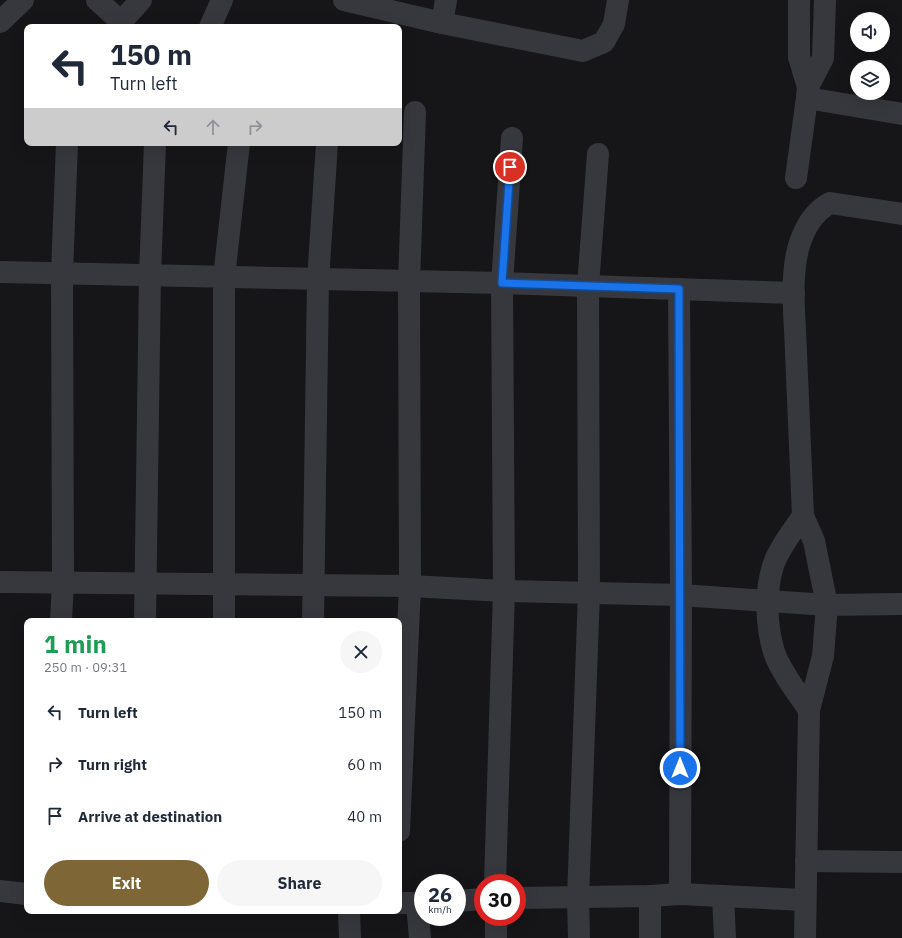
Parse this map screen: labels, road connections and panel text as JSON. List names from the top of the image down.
{
  "page": {
    "turn": ["150 m", "Turn left"],
    "heading": ["1 min", "250 m · 09:31"],
    "list": [
      {
        "name": "Turn left",
        "value": "150 m"
      },
      {
        "name": "Turn right",
        "value": "60 m"
      },
      {
        "name": "Arrive at destination",
        "value": "40 m"
      }
    ],
    "buttons": ["Exit", "Share"],
    "speed": "26 km/h",
    "limit": "30"
  }
}
